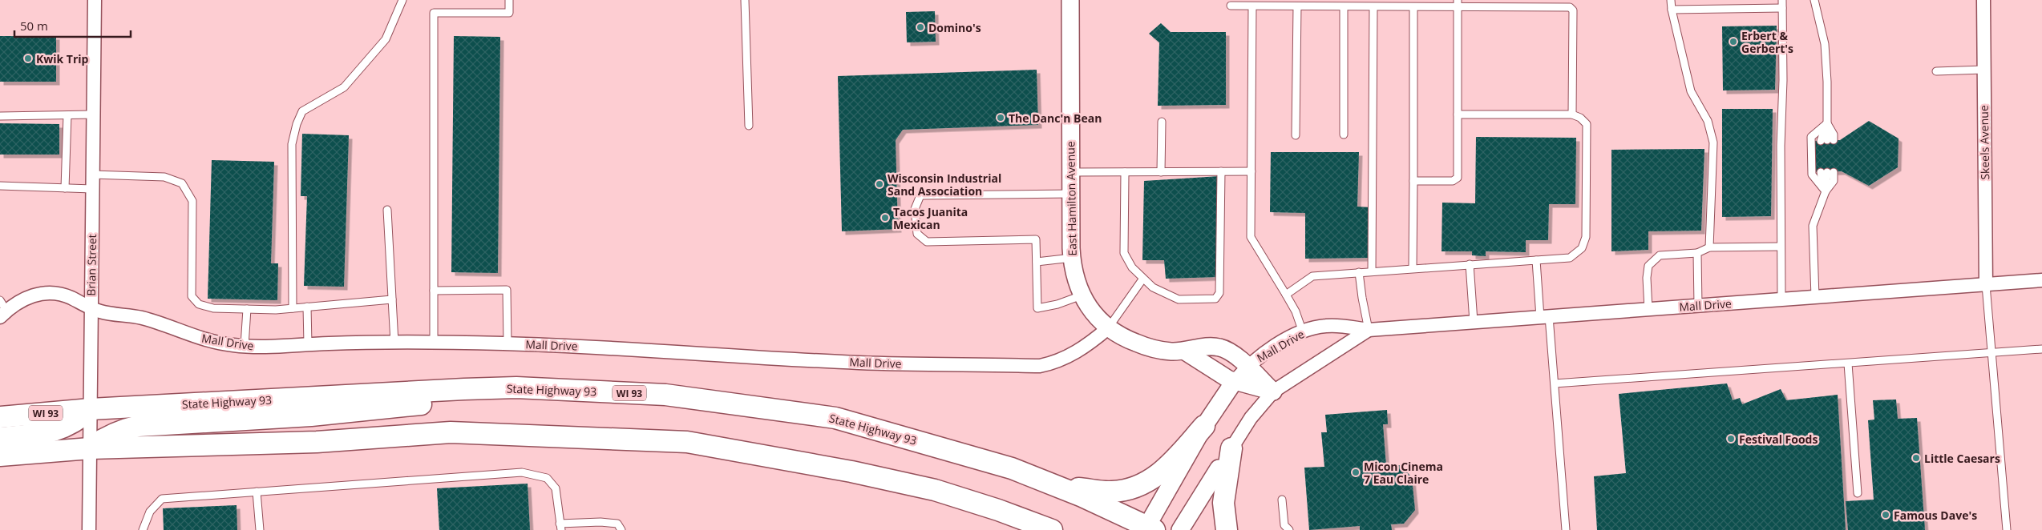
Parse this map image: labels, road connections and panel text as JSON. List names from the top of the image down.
{
  "streets": {
    "main road": ["State Highway 93", "WI 93"],
    "street": [
      "Skeels Avenue",
      "East Hamilton Avenue",
      "Brian Street",
      "Mall Drive"
    ]
  },
  "crossings": [
    ["Skeels Avenue", "Mall Drive"],
    ["East Hamilton Avenue", "Mall Drive"],
    ["Brian Street", "Mall Drive"],
    ["Brian Street", "State Highway 93"]
  ],
  "places": [
    "Domino's",
    "Erbert & Gerbert's",
    "Kwik Trip",
    "The Danc'n Bean",
    "Wisconsin Industrial Sand Association",
    "Tacos Juanita Mexican",
    "Festival Foods",
    "Little Caesars",
    "Micon Cinema 7 Eau Claire",
    "Famous Dave's"
  ],
  "scale_bar": "50 m"
}
